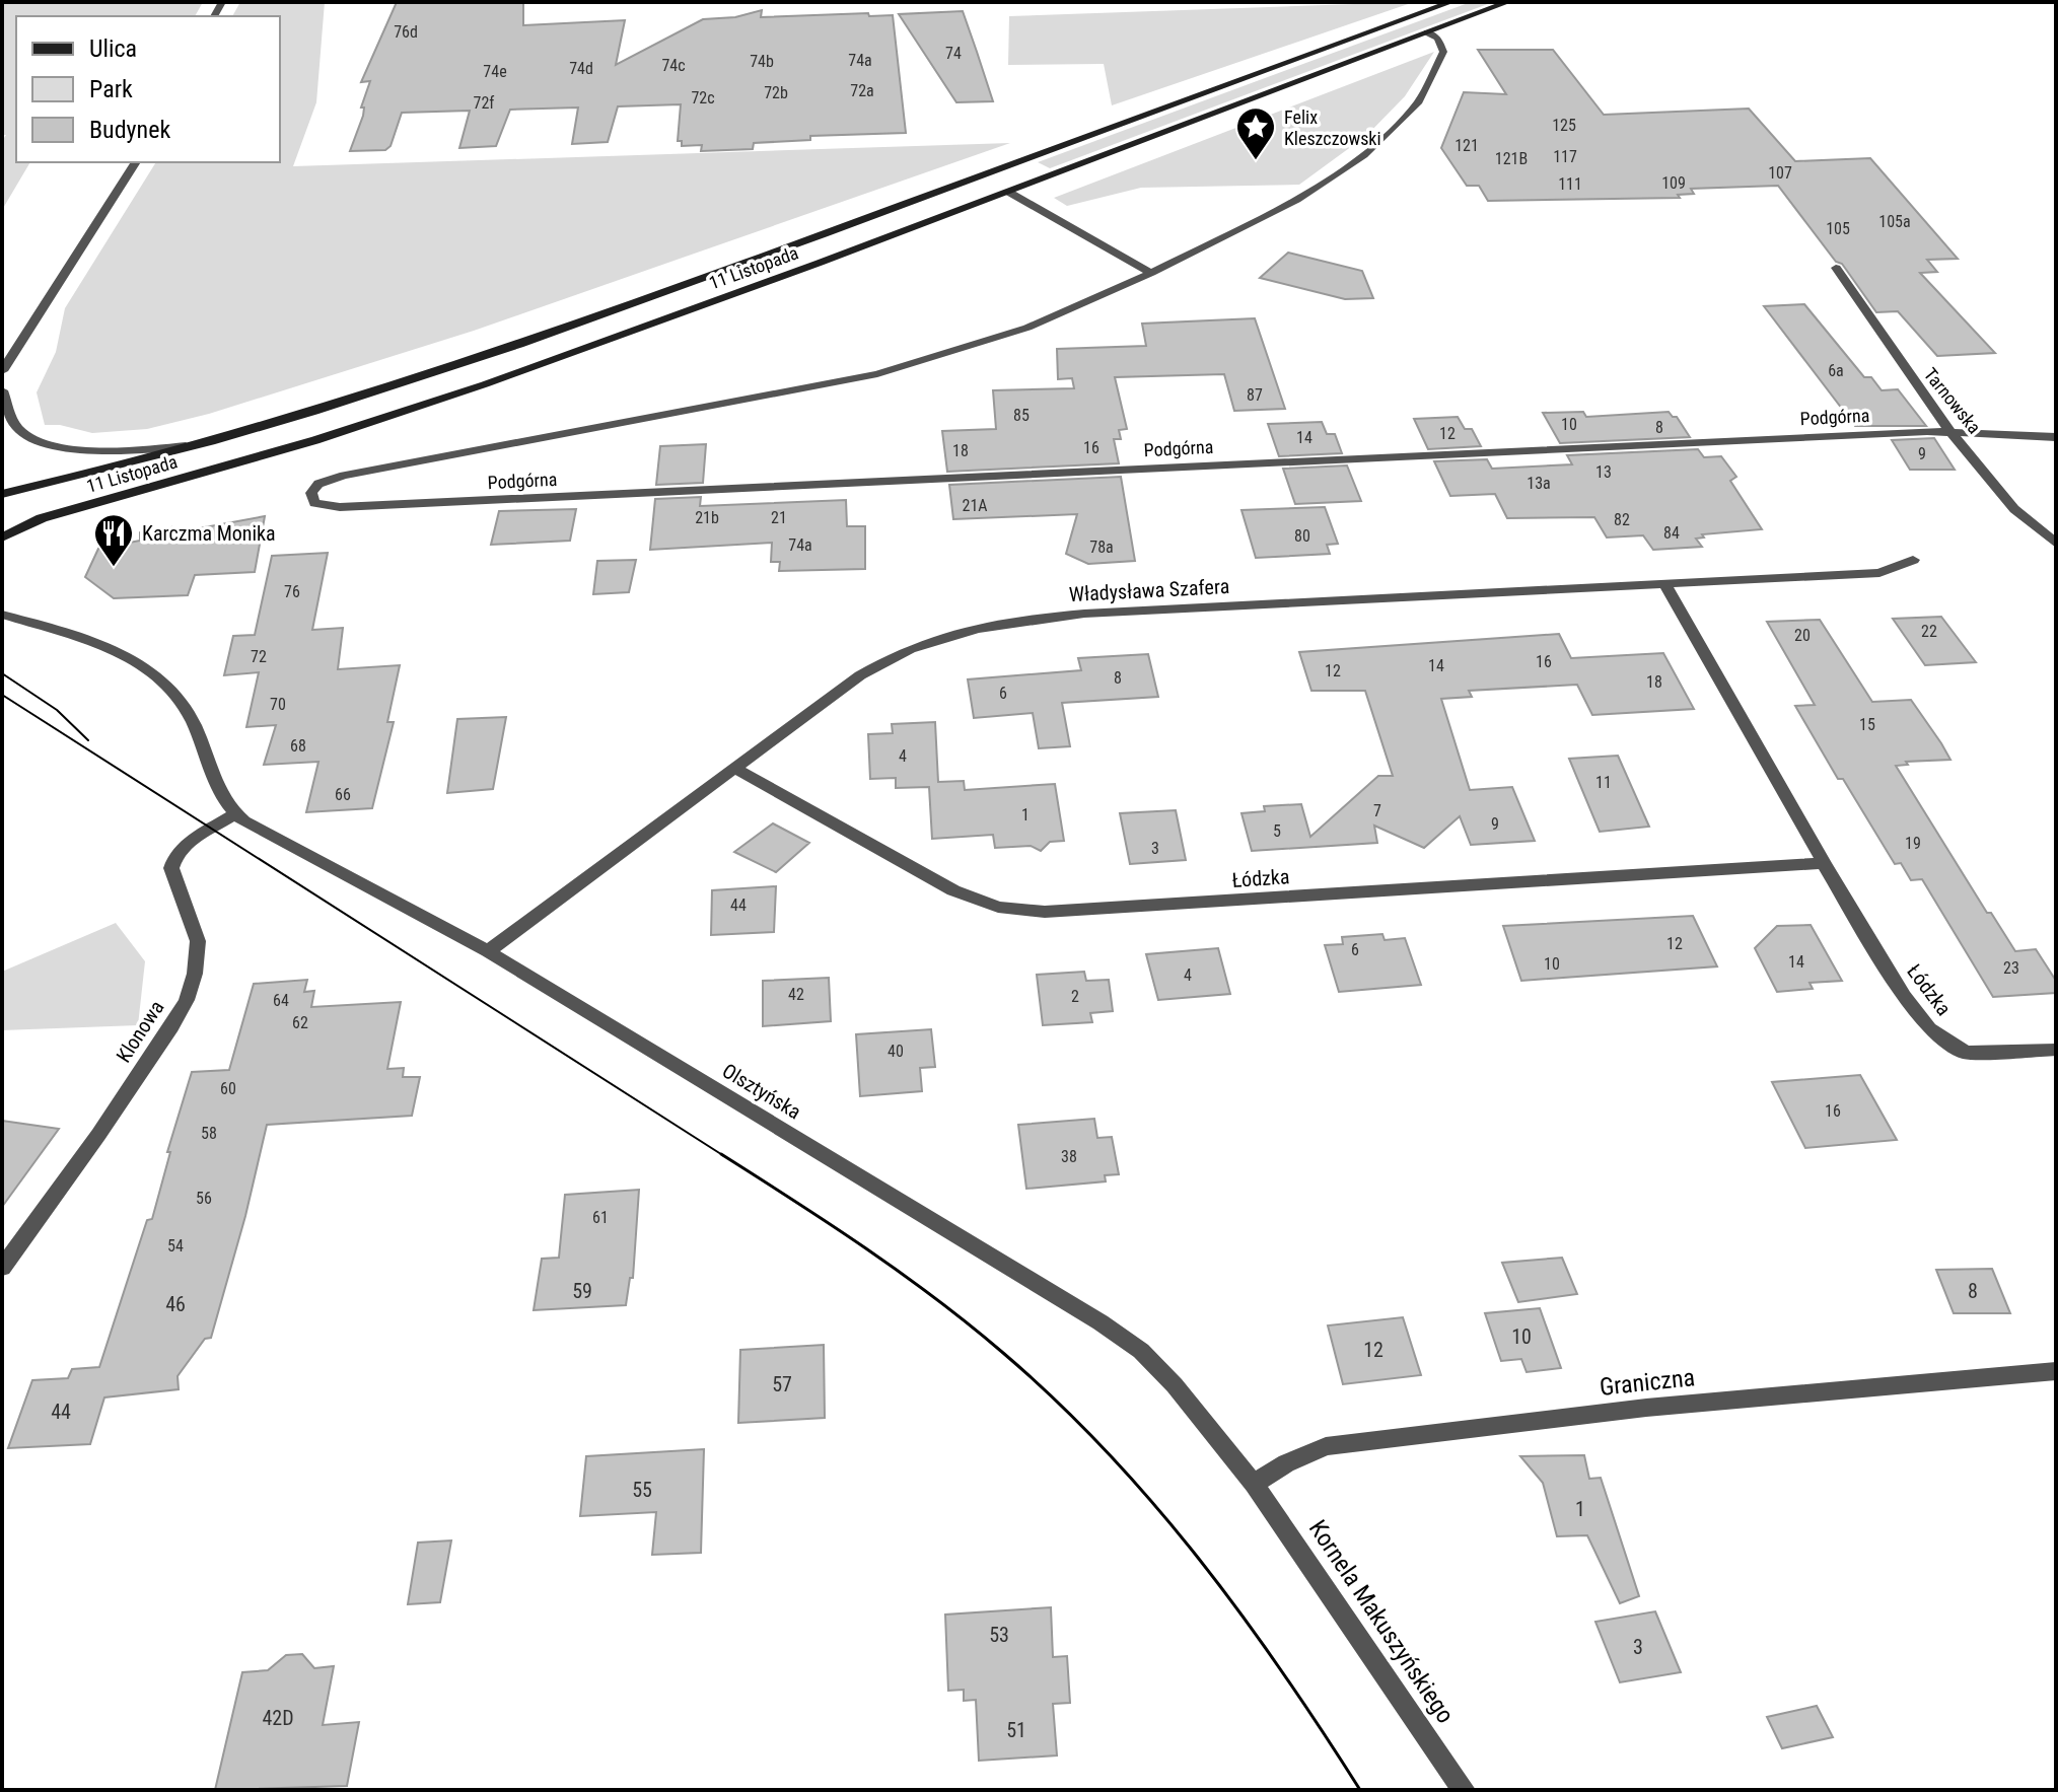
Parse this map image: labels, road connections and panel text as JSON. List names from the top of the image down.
{
  "streets": {
    "main road": ["11 Listopada"],
    "street": [
      "Tarnowska",
      "Podgórna",
      "Władysława Szafera",
      "Łódzka",
      "Klonowa",
      "Olsztyńska",
      "Graniczna",
      "Kornela Makuszyńskiego"
    ]
  },
  "crossings": [
    ["Tarnowska", "Podgórna"],
    ["Władysława Szafera", "Łódzka"],
    ["Władysława Szafera", "Olsztyńska"],
    ["Klonowa", "Olsztyńska"],
    ["Olsztyńska", "Graniczna"],
    ["Olsztyńska", "Kornela Makuszyńskiego"],
    ["Graniczna", "Kornela Makuszyńskiego"]
  ],
  "places": {
    "place": ["Felix Kleszczowski"],
    "restaurant": ["Karczma Monika"]
  },
  "house_numbers": [
    "76d",
    "74",
    "74a",
    "74b",
    "74c",
    "74d",
    "74e",
    "72a",
    "72b",
    "72c",
    "72f",
    "125",
    "121",
    "117",
    "121B",
    "107",
    "109",
    "111",
    "105a",
    "105",
    "6a",
    "87",
    "85",
    "10",
    "8",
    "12",
    "14",
    "16",
    "18",
    "9",
    "13",
    "13a",
    "21A",
    "21b",
    "21",
    "82",
    "84",
    "80",
    "74a",
    "78a",
    "76",
    "22",
    "20",
    "72",
    "16",
    "14",
    "12",
    "8",
    "18",
    "6",
    "70",
    "15",
    "68",
    "4",
    "11",
    "66",
    "7",
    "1",
    "9",
    "5",
    "19",
    "3",
    "44",
    "12",
    "6",
    "14",
    "10",
    "23",
    "4",
    "42",
    "2",
    "64",
    "62",
    "40",
    "60",
    "16",
    "58",
    "38",
    "56",
    "61",
    "54",
    "59",
    "8",
    "46",
    "10",
    "12",
    "57",
    "44",
    "55",
    "1",
    "53",
    "3",
    "42D",
    "51"
  ],
  "legend": ["Ulica", "Park", "Budynek"]
}
